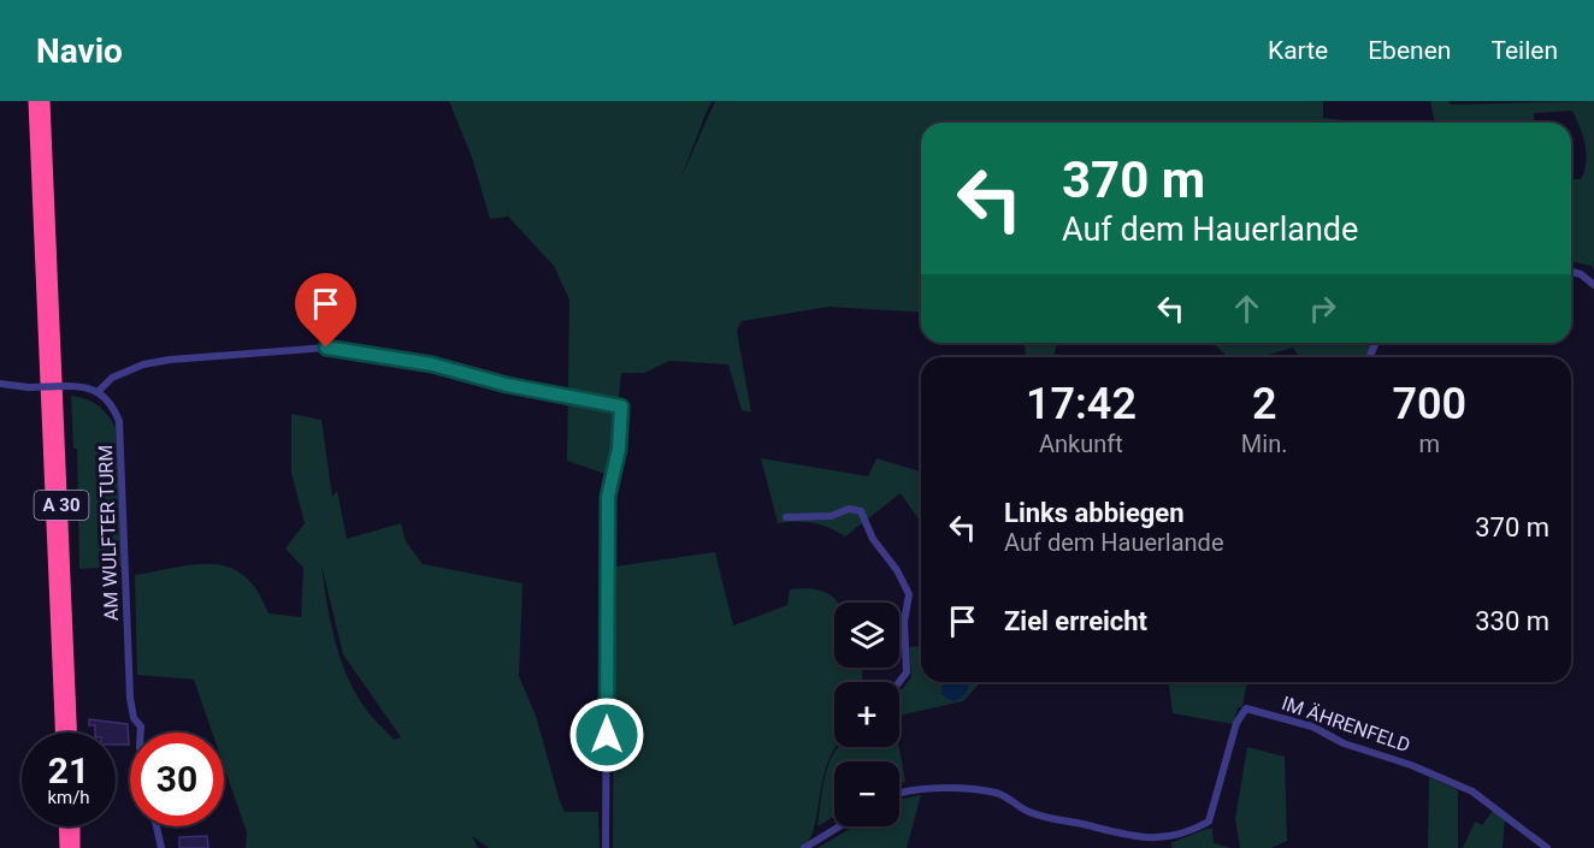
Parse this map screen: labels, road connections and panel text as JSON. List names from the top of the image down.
{
  "streets": {
    "highway": ["A 30"],
    "street": ["AM WULFTER TURM", "IM ÄHRENFELD"]
  },
  "page": {
    "header": "Navio",
    "nav": ["Karte", "Ebenen", "Teilen"],
    "turn": ["370 m", "Auf dem Hauerlande"],
    "eta": [
      "17:42",
      "Ankunft",
      "2",
      "Min.",
      "700",
      "m"
    ],
    "list": [
      {
        "name": "Links abbiegen",
        "note": "Auf dem Hauerlande",
        "value": "370 m"
      },
      {
        "name": "Ziel erreicht",
        "value": "330 m"
      }
    ],
    "map_buttons": ["+", "−"],
    "speed": "21 km/h",
    "limit": "30"
  }
}
